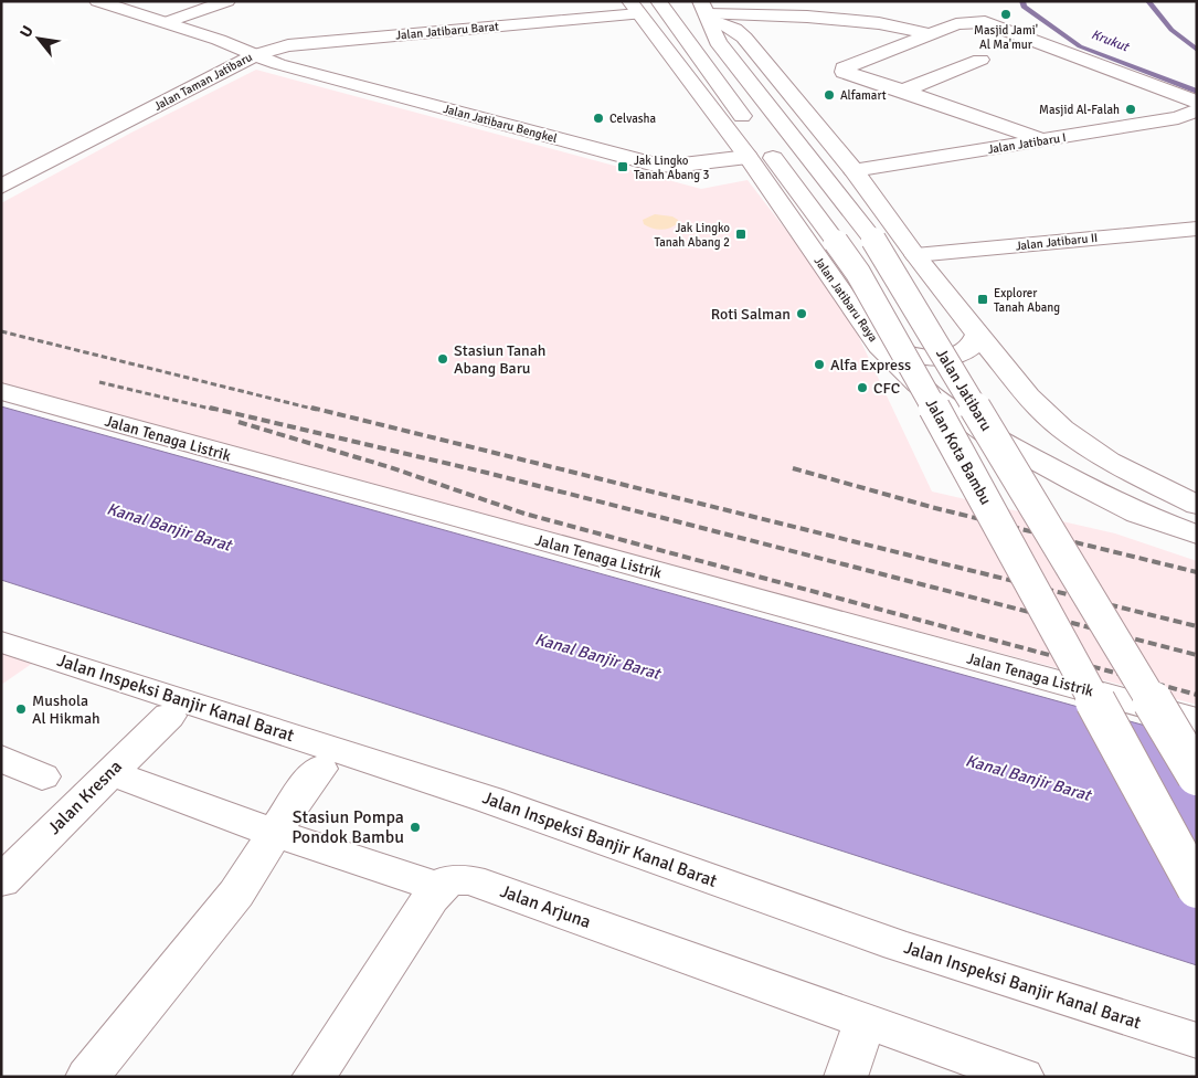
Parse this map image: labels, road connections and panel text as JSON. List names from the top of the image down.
{
  "streets": {
    "street": [
      "Jalan Jatibaru Barat",
      "Jalan Taman Jatibaru",
      "Jalan Jatibaru Bengkel",
      "Jalan Jatibaru I",
      "Jalan Jatibaru II",
      "Jalan Jatibaru Raya",
      "Jalan Jatibaru",
      "Jalan Tenaga Listrik",
      "Jalan Kota Bambu",
      "Jalan Inspeksi Banjir Kanal Barat",
      "Jalan Kresna",
      "Jalan Arjuna"
    ]
  },
  "crossings": [
    ["Jalan Jatibaru Barat", "Jalan Taman Jatibaru"],
    ["Jalan Jatibaru Barat", "Jalan Jatibaru Bengkel"],
    ["Jalan Jatibaru Barat", "Jalan Jatibaru Raya"],
    ["Jalan Taman Jatibaru", "Jalan Jatibaru Bengkel"],
    ["Jalan Jatibaru Bengkel", "Jalan Jatibaru Raya"],
    ["Jalan Jatibaru Bengkel", "Jalan Kota Bambu"],
    ["Jalan Jatibaru Raya", "Jalan Kota Bambu"]
  ],
  "water": ["Krukut", "Kanal Banjir Barat"],
  "places": {
    "other": [
      "Masjid Jami' Al Ma'mur",
      "Alfamart",
      "Masjid Al-Falah",
      "Celvasha",
      "Roti Salman",
      "Stasiun Tanah Abang Baru",
      "Alfa Express",
      "CFC",
      "Mushola Al Hikmah",
      "Stasiun Pompa Pondok Bambu"
    ],
    "transit": ["Jak Lingko Tanah Abang 3", "Jak Lingko Tanah Abang 2", "Explorer Tanah Abang"]
  },
  "north": "top left"
}
